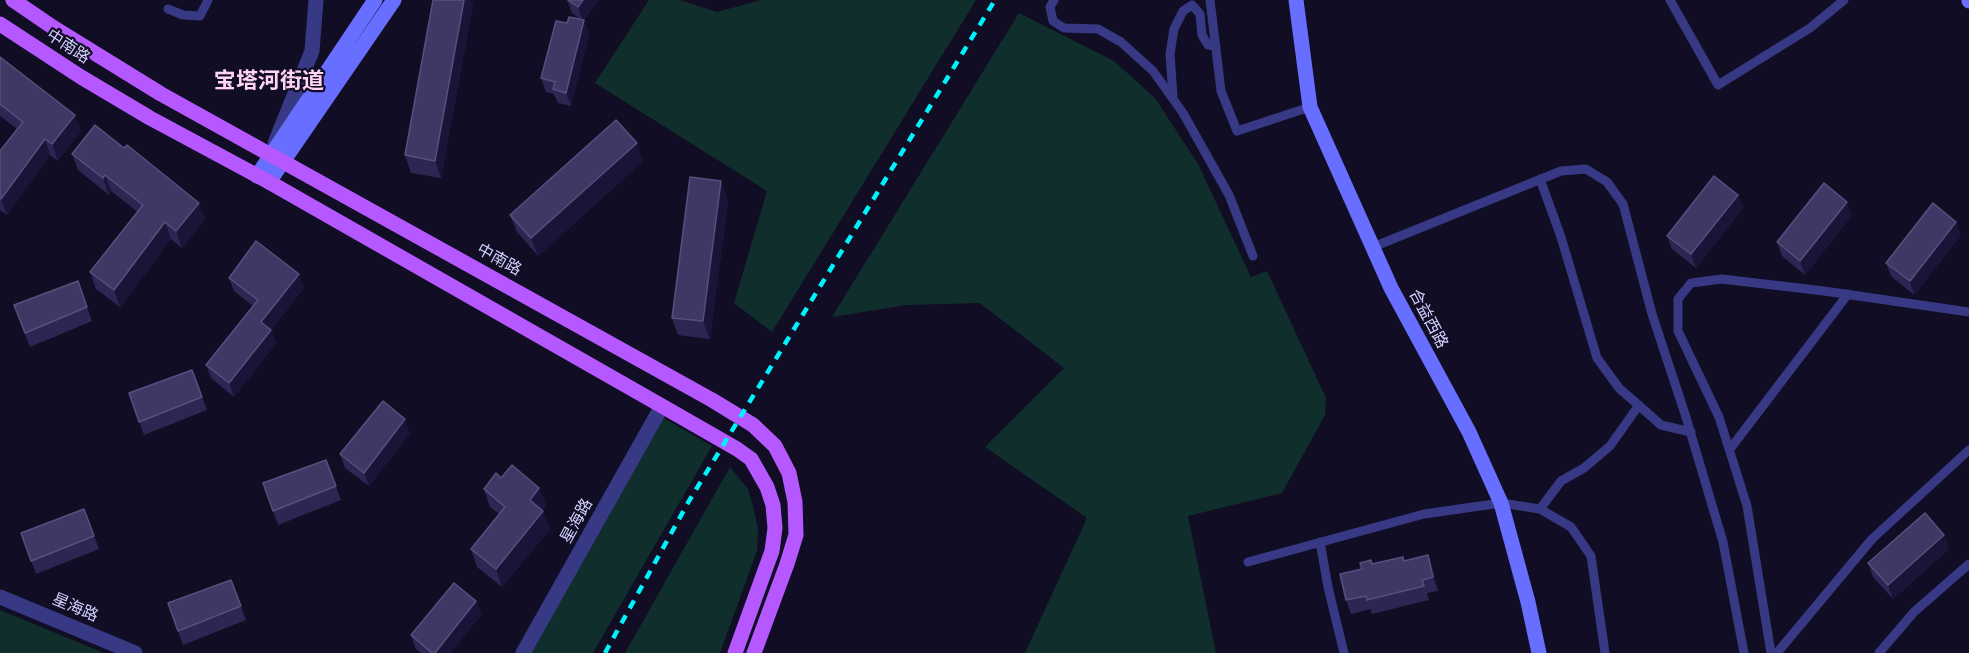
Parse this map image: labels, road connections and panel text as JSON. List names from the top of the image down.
{
  "streets": {
    "main road": ["中南路"],
    "street": ["合益西路", "星海路"]
  },
  "crossings": [
    ["中南路", "星海路"]
  ],
  "districts": ["宝塔河街道"]
}
